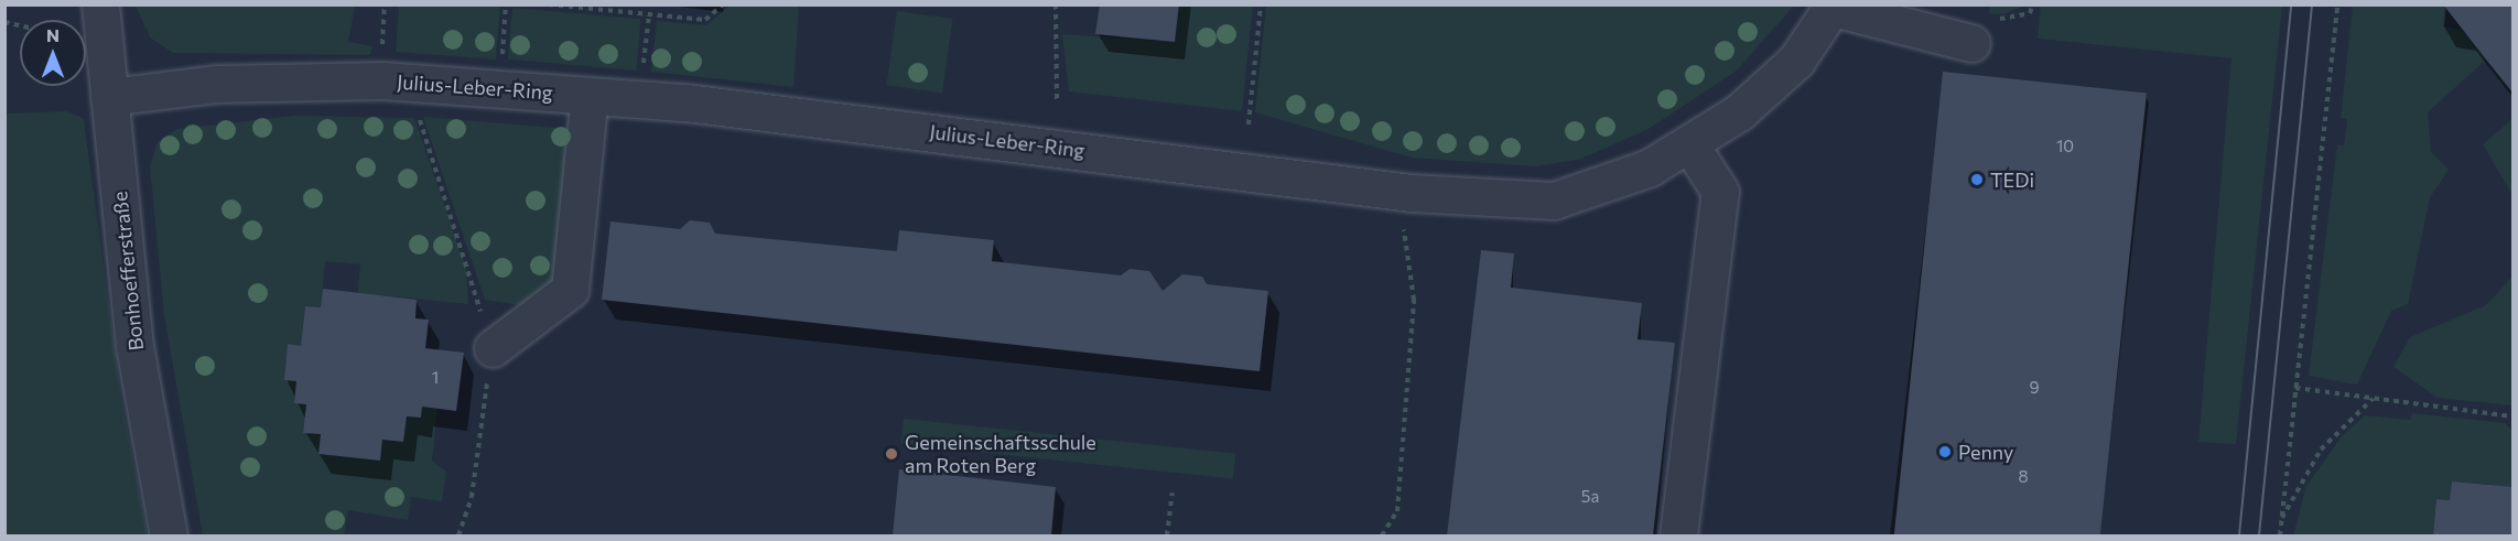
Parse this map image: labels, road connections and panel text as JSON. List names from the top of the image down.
{
  "streets": {
    "street": ["Julius-Leber-Ring", "Bonhoefferstraße"]
  },
  "crossings": [
    ["Julius-Leber-Ring", "Bonhoefferstraße"]
  ],
  "places": ["TEDi", "Penny", "Gemeinschaftsschule am Roten Berg"],
  "house_numbers": [
    "10",
    "1",
    "9",
    "8",
    "5a"
  ],
  "north": "top"
}
